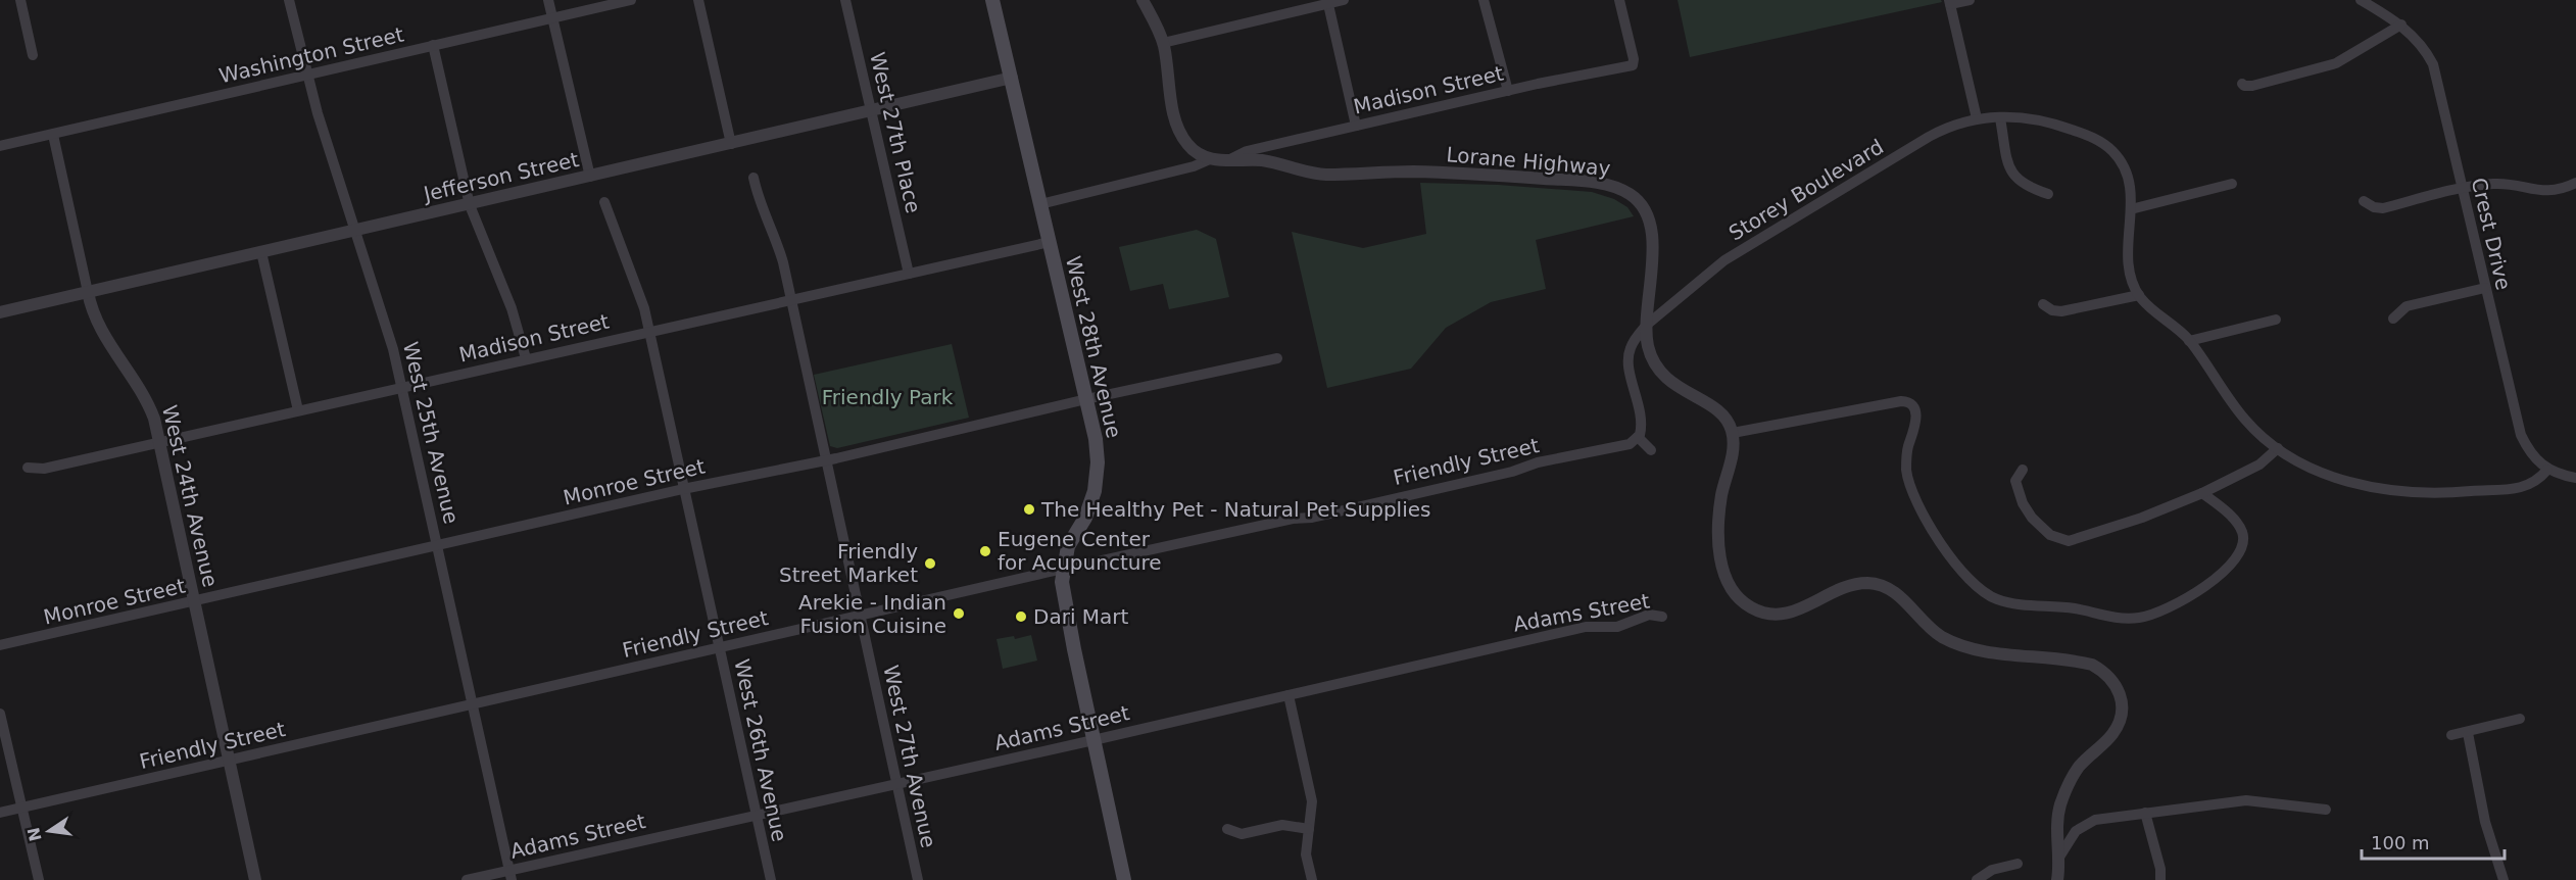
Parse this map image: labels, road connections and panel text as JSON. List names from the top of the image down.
{
  "streets": {
    "main road": ["West 28th Avenue"],
    "street": [
      "Washington Street",
      "Madison Street",
      "West 27th Place",
      "Lorane Highway",
      "Jefferson Street",
      "Storey Boulevard",
      "Crest Drive",
      "West 25th Avenue",
      "Friendly Street",
      "Monroe Street",
      "West 24th Avenue",
      "Adams Street",
      "West 26th Avenue",
      "West 27th Avenue"
    ]
  },
  "crossings": [
    ["Washington Street", "West 25th Avenue"],
    ["Washington Street", "West 24th Avenue"],
    ["Madison Street", "West 27th Place"],
    ["Madison Street", "Lorane Highway"],
    ["Madison Street", "West 28th Avenue"],
    ["Madison Street", "West 25th Avenue"],
    ["Madison Street", "West 24th Avenue"],
    ["Madison Street", "West 26th Avenue"],
    ["Madison Street", "West 27th Avenue"],
    ["West 27th Place", "Jefferson Street"],
    ["Lorane Highway", "Storey Boulevard"],
    ["Jefferson Street", "West 28th Avenue"],
    ["Jefferson Street", "West 25th Avenue"],
    ["Jefferson Street", "West 24th Avenue"],
    ["Storey Boulevard", "Crest Drive"],
    ["West 28th Avenue", "Friendly Street"],
    ["West 28th Avenue", "Monroe Street"],
    ["West 28th Avenue", "Adams Street"],
    ["West 25th Avenue", "Friendly Street"],
    ["West 25th Avenue", "Monroe Street"],
    ["West 25th Avenue", "Adams Street"],
    ["Friendly Street", "West 24th Avenue"],
    ["Friendly Street", "West 26th Avenue"],
    ["Friendly Street", "West 27th Avenue"],
    ["Monroe Street", "West 24th Avenue"],
    ["Monroe Street", "West 26th Avenue"],
    ["Monroe Street", "West 27th Avenue"],
    ["Adams Street", "West 26th Avenue"],
    ["Adams Street", "West 27th Avenue"]
  ],
  "parks": ["Friendly Park"],
  "places": [
    "The Healthy Pet - Natural Pet Supplies",
    "Eugene Center for Acupuncture",
    "Friendly Street Market",
    "Arekie - Indian Fusion Cuisine",
    "Dari Mart"
  ],
  "scale_bar": "100 m",
  "north": "left"
}
